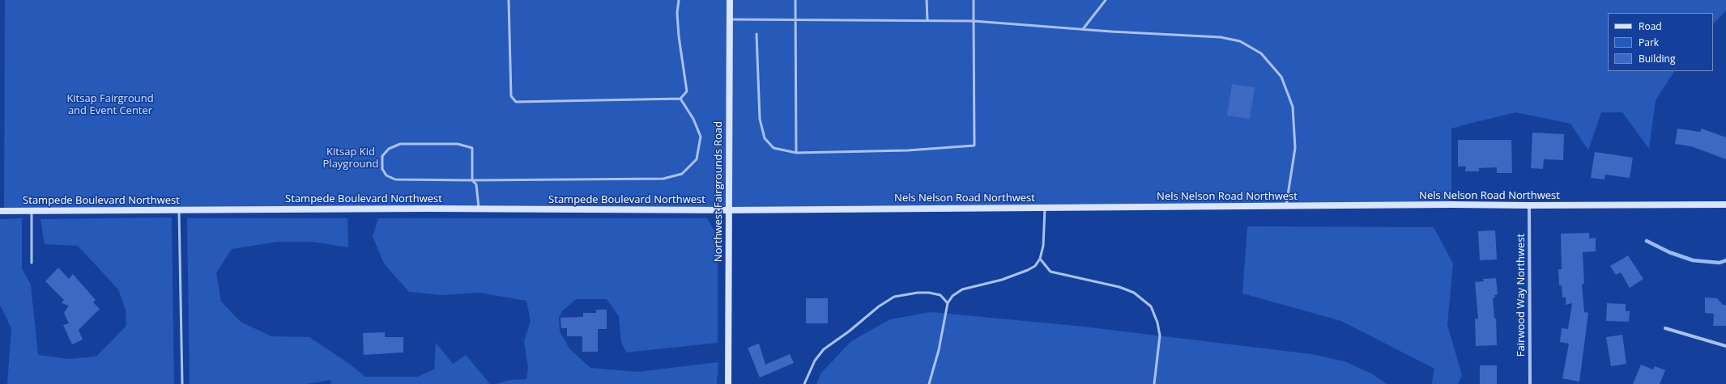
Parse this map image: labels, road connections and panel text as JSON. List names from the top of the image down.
{
  "streets": {
    "street": [
      "Northwest Fairgrounds Road",
      "Nels Nelson Road Northwest",
      "Stampede Boulevard Northwest",
      "Fairwood Way Northwest"
    ]
  },
  "crossings": [
    ["Northwest Fairgrounds Road", "Nels Nelson Road Northwest"],
    ["Northwest Fairgrounds Road", "Stampede Boulevard Northwest"],
    ["Nels Nelson Road Northwest", "Stampede Boulevard Northwest"],
    ["Nels Nelson Road Northwest", "Fairwood Way Northwest"]
  ],
  "parks": ["Kitsap Fairground and Event Center", "Kitsap Kid Playground"],
  "legend": ["Road", "Park", "Building"]
}
